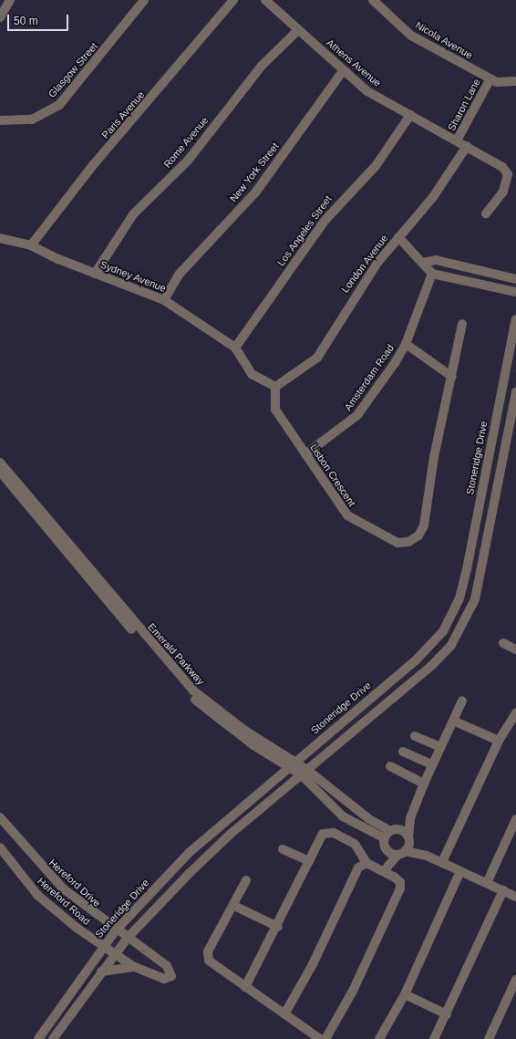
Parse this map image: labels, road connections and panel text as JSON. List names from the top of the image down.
{
  "streets": {
    "street": [
      "Nicola Avenue",
      "Athens Avenue",
      "Glasgow Street",
      "Sharon Lane",
      "Paris Avenue",
      "Rome Avenue",
      "New York Street",
      "Los Angeles Street",
      "London Avenue",
      "Sydney Avenue",
      "Amsterdam Road",
      "Stoneridge Drive",
      "Lisbon Crescent",
      "Emerald Parkway",
      "Hereford Drive",
      "Hereford Road"
    ]
  },
  "crossings": [
    ["Nicola Avenue", "Sharon Lane"],
    ["Athens Avenue", "Sharon Lane"],
    ["Athens Avenue", "Rome Avenue"],
    ["Athens Avenue", "New York Street"],
    ["Athens Avenue", "Los Angeles Street"],
    ["Athens Avenue", "London Avenue"],
    ["Paris Avenue", "Sydney Avenue"],
    ["Rome Avenue", "Sydney Avenue"],
    ["New York Street", "Sydney Avenue"],
    ["Los Angeles Street", "Sydney Avenue"],
    ["London Avenue", "Sydney Avenue"],
    ["London Avenue", "Lisbon Crescent"],
    ["Sydney Avenue", "Lisbon Crescent"],
    ["Amsterdam Road", "Lisbon Crescent"],
    ["Stoneridge Drive", "Emerald Parkway"],
    ["Stoneridge Drive", "Hereford Drive"],
    ["Stoneridge Drive", "Hereford Road"],
    ["Hereford Drive", "Hereford Road"]
  ],
  "scale_bar": "50 m"
}
